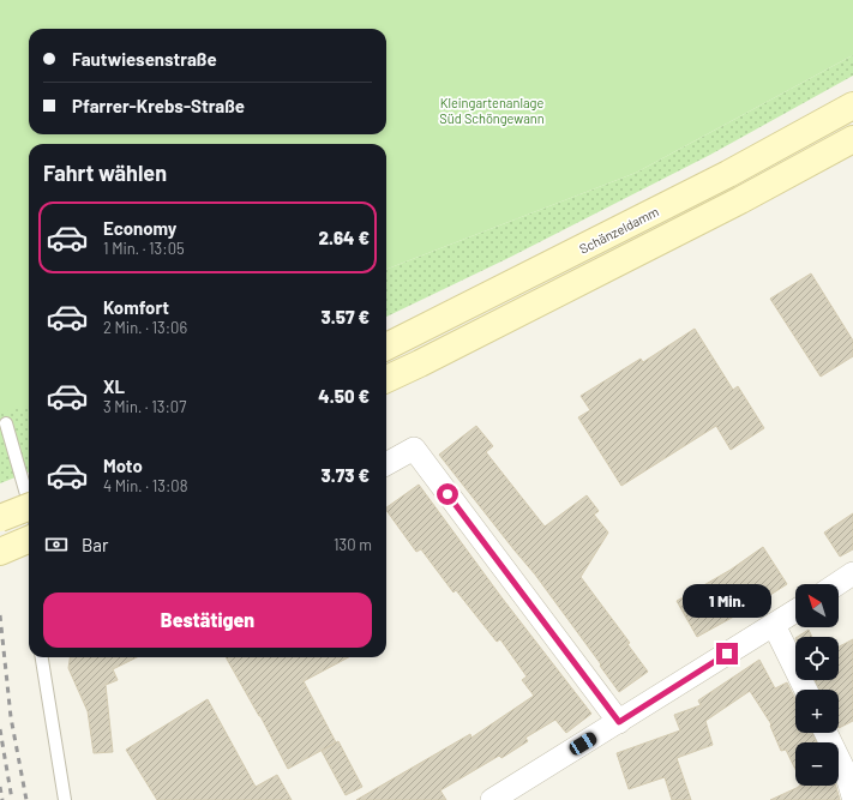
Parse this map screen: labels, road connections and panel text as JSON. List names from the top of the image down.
{
  "streets": {
    "main road": ["Schänzeldamm"]
  },
  "parks": ["Kleingartenanlage Süd Schöngewann"],
  "north": "top left",
  "page": {
    "banner": ["Fautwiesenstraße", "Pfarrer-Krebs-Straße"],
    "heading": "Fahrt wählen",
    "list": [
      {
        "name": "Economy",
        "note": "1 Min. · 13:05",
        "value": "2.64 €"
      },
      {
        "name": "Komfort",
        "note": "2 Min. · 13:06",
        "value": "3.57 €"
      },
      {
        "name": "XL",
        "note": "3 Min. · 13:07",
        "value": "4.50 €"
      },
      {
        "name": "Moto",
        "note": "4 Min. · 13:08",
        "value": "3.73 €"
      }
    ],
    "pay": ["Bar", "130 m"],
    "buttons": "Bestätigen",
    "map_buttons": ["+", "−"],
    "bubble": "1 Min."
  }
}
